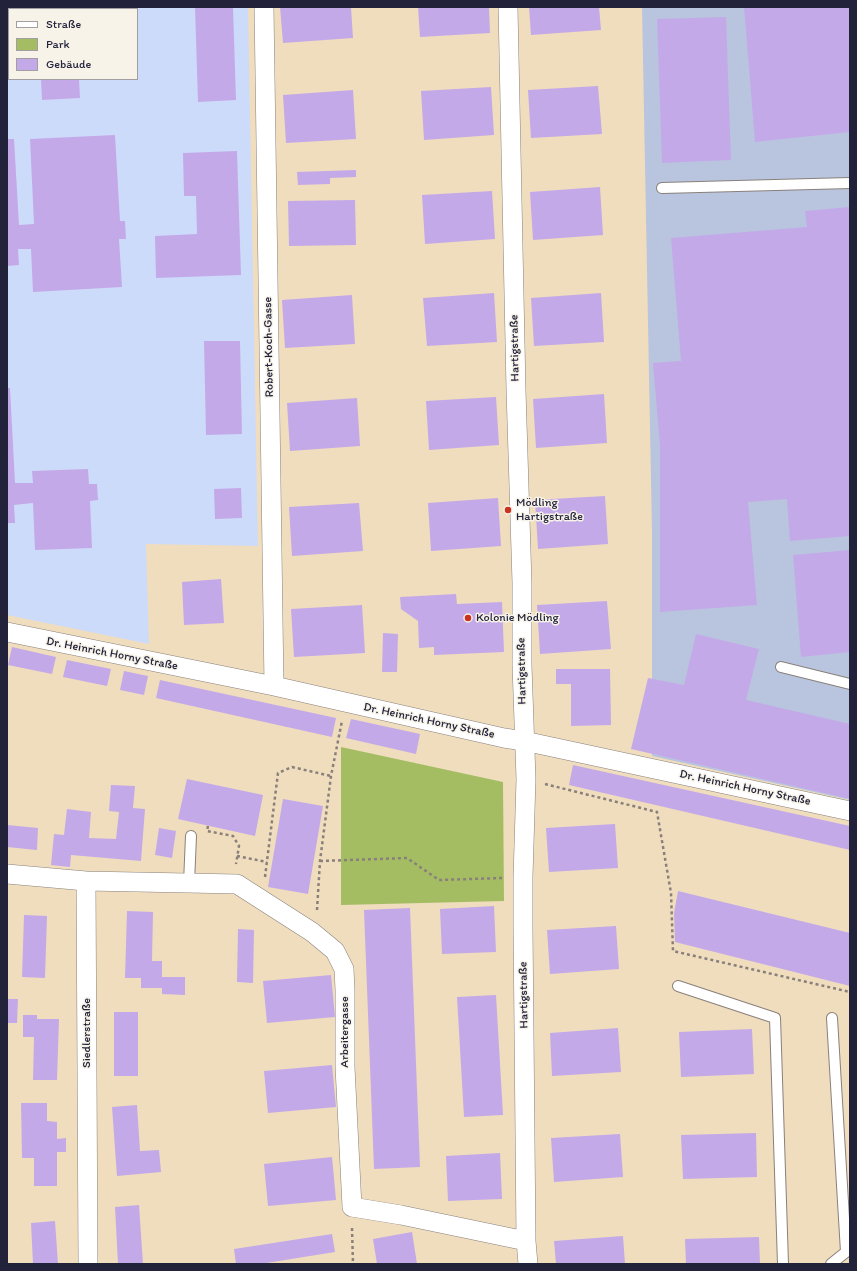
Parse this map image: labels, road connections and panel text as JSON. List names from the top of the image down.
{
  "streets": {
    "street": [
      "Robert-Koch-Gasse",
      "Hartigstraße",
      "Dr. Heinrich Horny Straße",
      "Arbeitergasse",
      "Siedlerstraße"
    ]
  },
  "crossings": [
    ["Robert-Koch-Gasse", "Dr. Heinrich Horny Straße"],
    ["Hartigstraße", "Dr. Heinrich Horny Straße"],
    ["Arbeitergasse", "Siedlerstraße"]
  ],
  "places": ["Mödling Hartigstraße", "Kolonie Mödling"],
  "legend": ["Straße", "Park", "Gebäude"]
}
